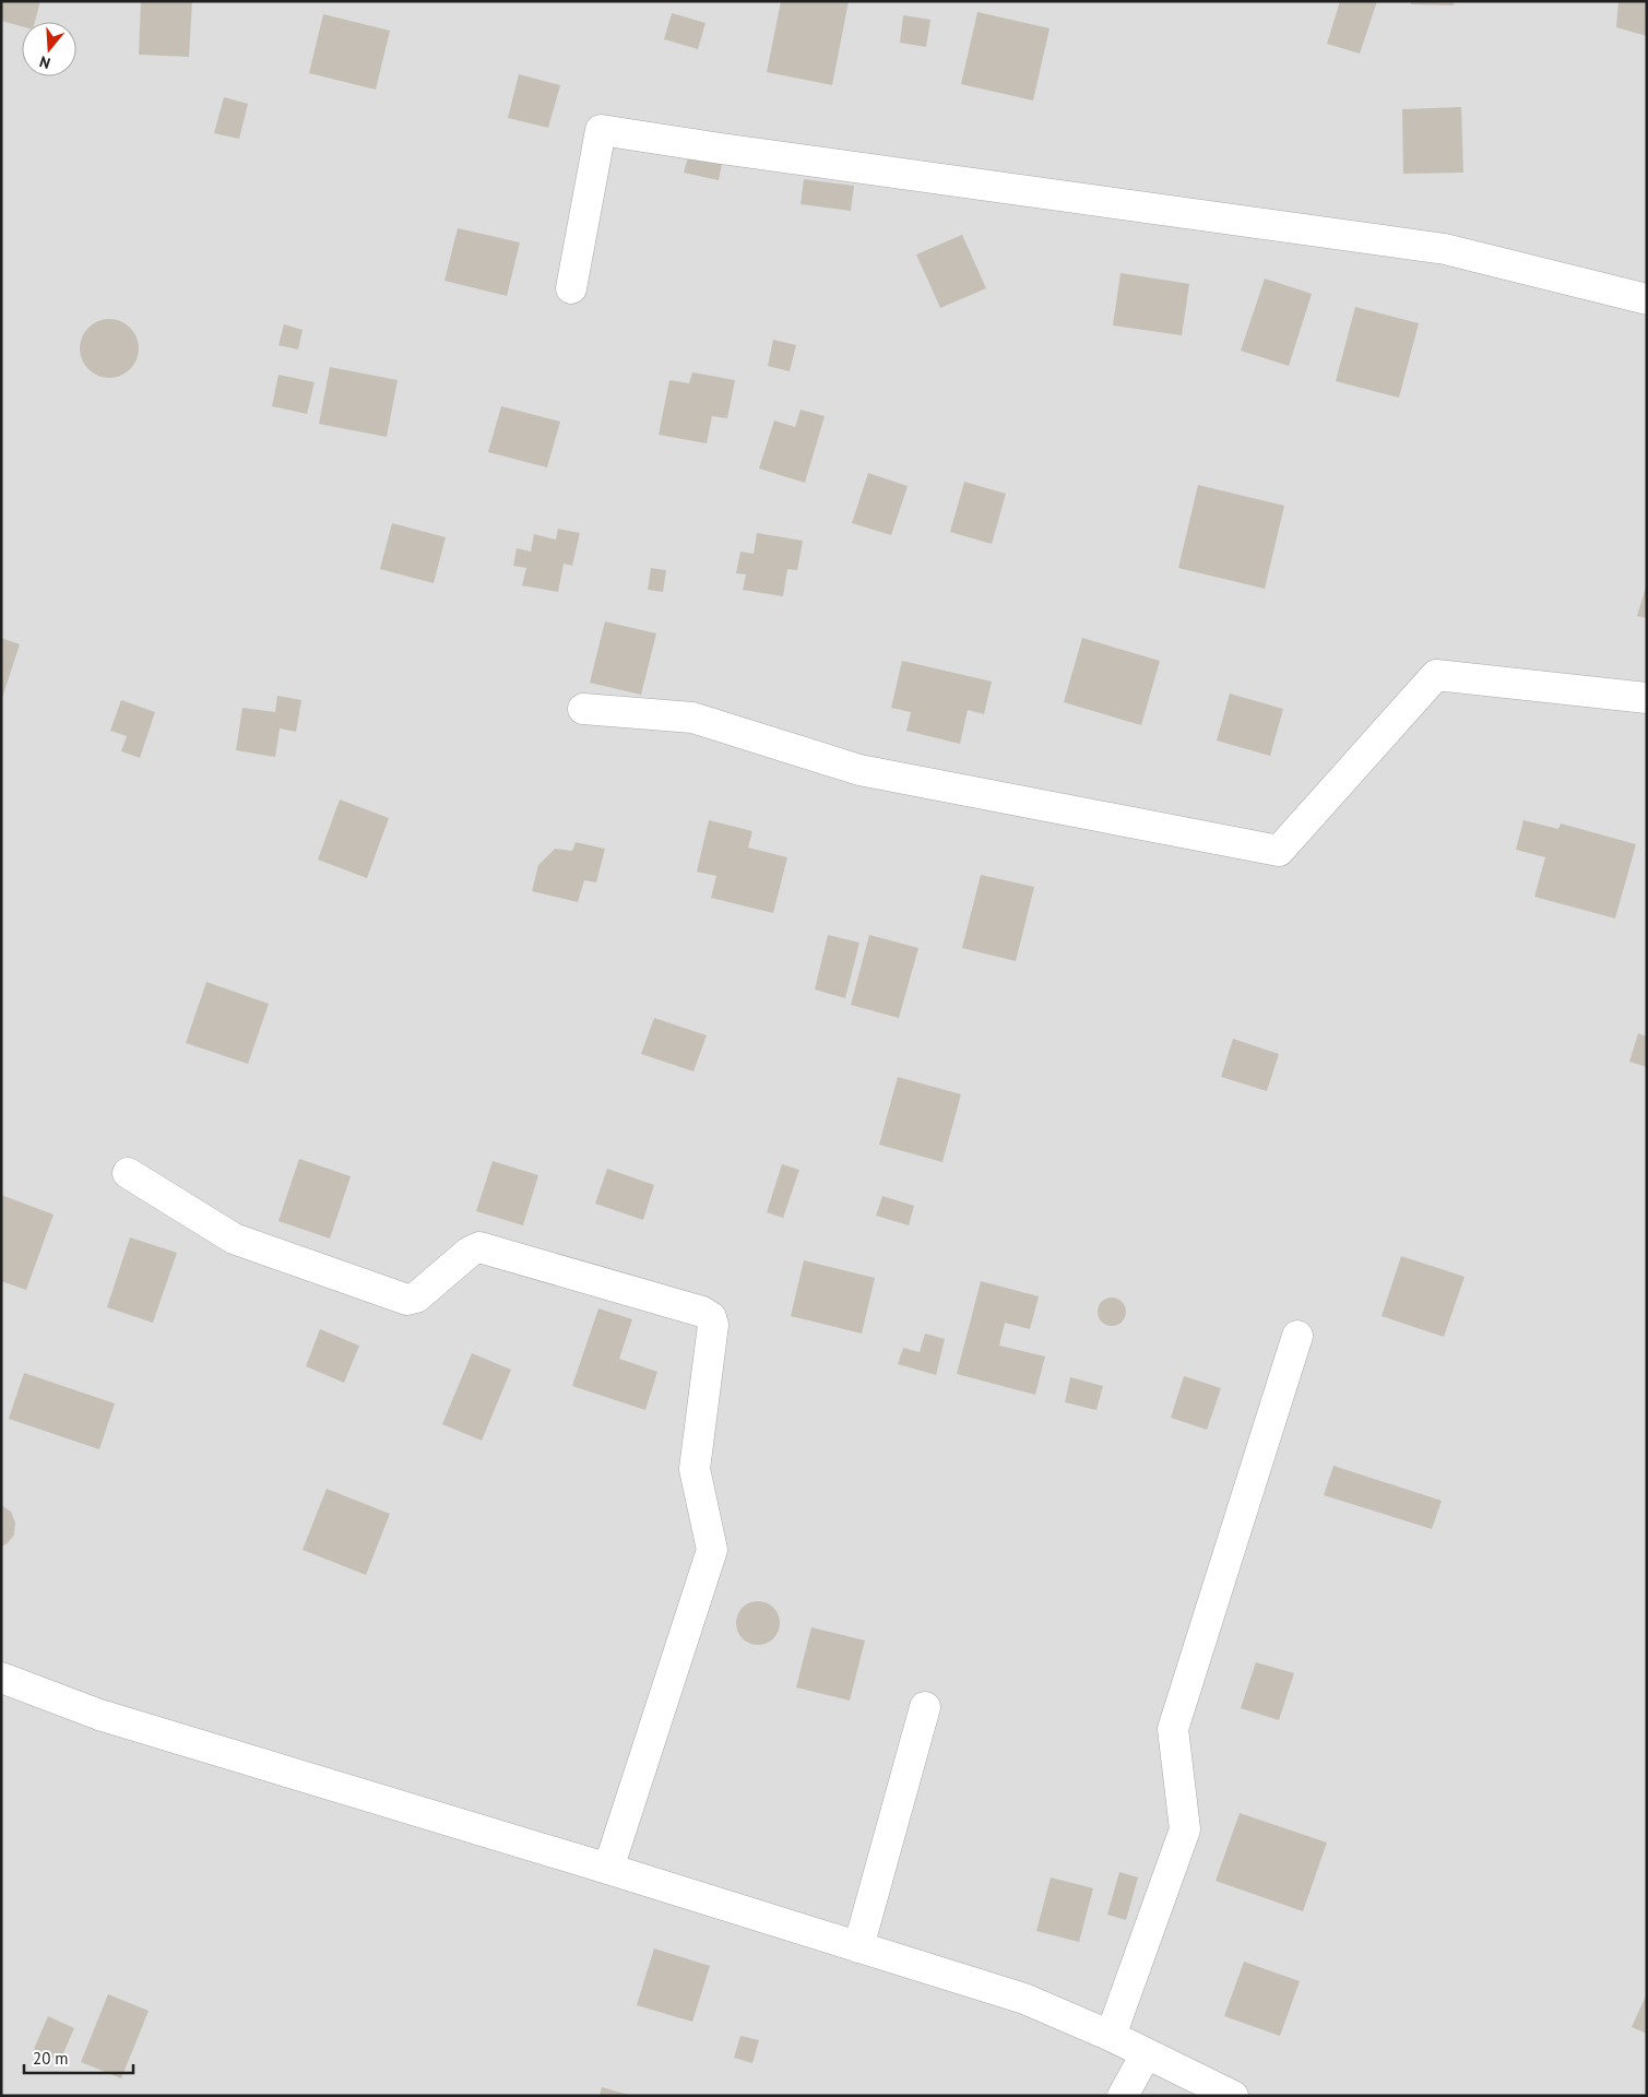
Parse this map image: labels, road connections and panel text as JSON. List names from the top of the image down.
{
  "scale_bar": "20 m",
  "north": "bottom"
}
